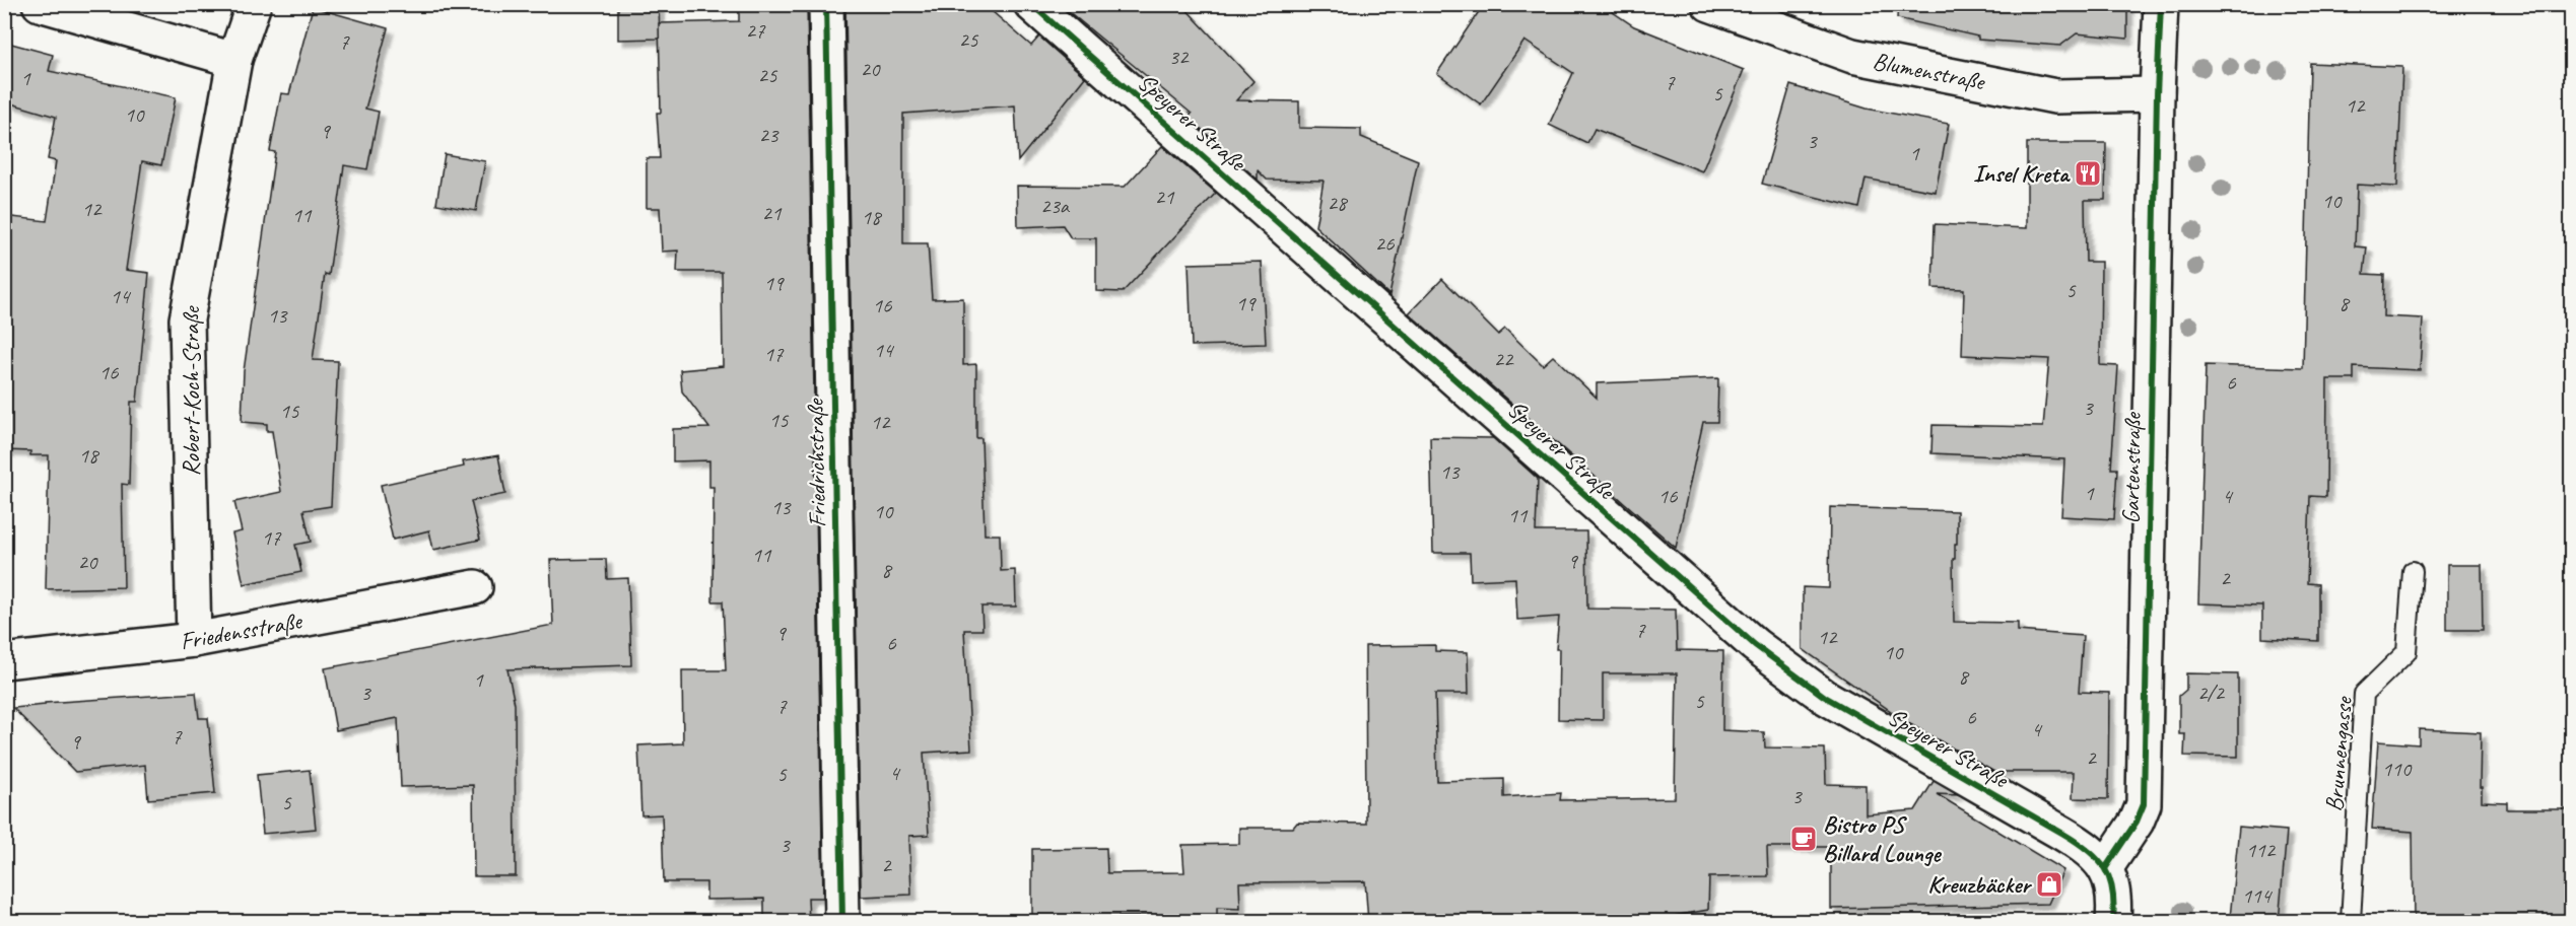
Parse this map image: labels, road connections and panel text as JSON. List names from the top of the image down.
{
  "streets": {
    "street": [
      "Blumenstraße",
      "Speyerer Straße",
      "Robert-Koch-Straße",
      "Friedrichstraße",
      "Gartenstraße",
      "Friedensstraße"
    ],
    "lane": ["Brunnengasse"]
  },
  "crossings": [
    ["Blumenstraße", "Gartenstraße"],
    ["Speyerer Straße", "Gartenstraße"],
    ["Robert-Koch-Straße", "Friedensstraße"]
  ],
  "places": {
    "restaurant": ["Insel Kreta"],
    "cafe": ["Bistro PS Billard Lounge"],
    "shop": ["Kreuzbäcker"]
  },
  "house_numbers": [
    "27",
    "25",
    "7",
    "32",
    "20",
    "25",
    "1",
    "7",
    "5",
    "12",
    "10",
    "9",
    "23",
    "3",
    "1",
    "21",
    "10",
    "28",
    "23a",
    "12",
    "21",
    "11",
    "18",
    "26",
    "19",
    "5",
    "14",
    "19",
    "8",
    "16",
    "13",
    "14",
    "17",
    "22",
    "16",
    "6",
    "3",
    "15",
    "15",
    "12",
    "18",
    "13",
    "1",
    "16",
    "4",
    "13",
    "10",
    "11",
    "17",
    "11",
    "9",
    "20",
    "8",
    "2",
    "7",
    "9",
    "12",
    "6",
    "10",
    "8",
    "1",
    "3",
    "2/2",
    "5",
    "7",
    "6",
    "4",
    "7",
    "9",
    "2",
    "110",
    "4",
    "5",
    "3",
    "5",
    "3",
    "112",
    "2",
    "114"
  ]
}
